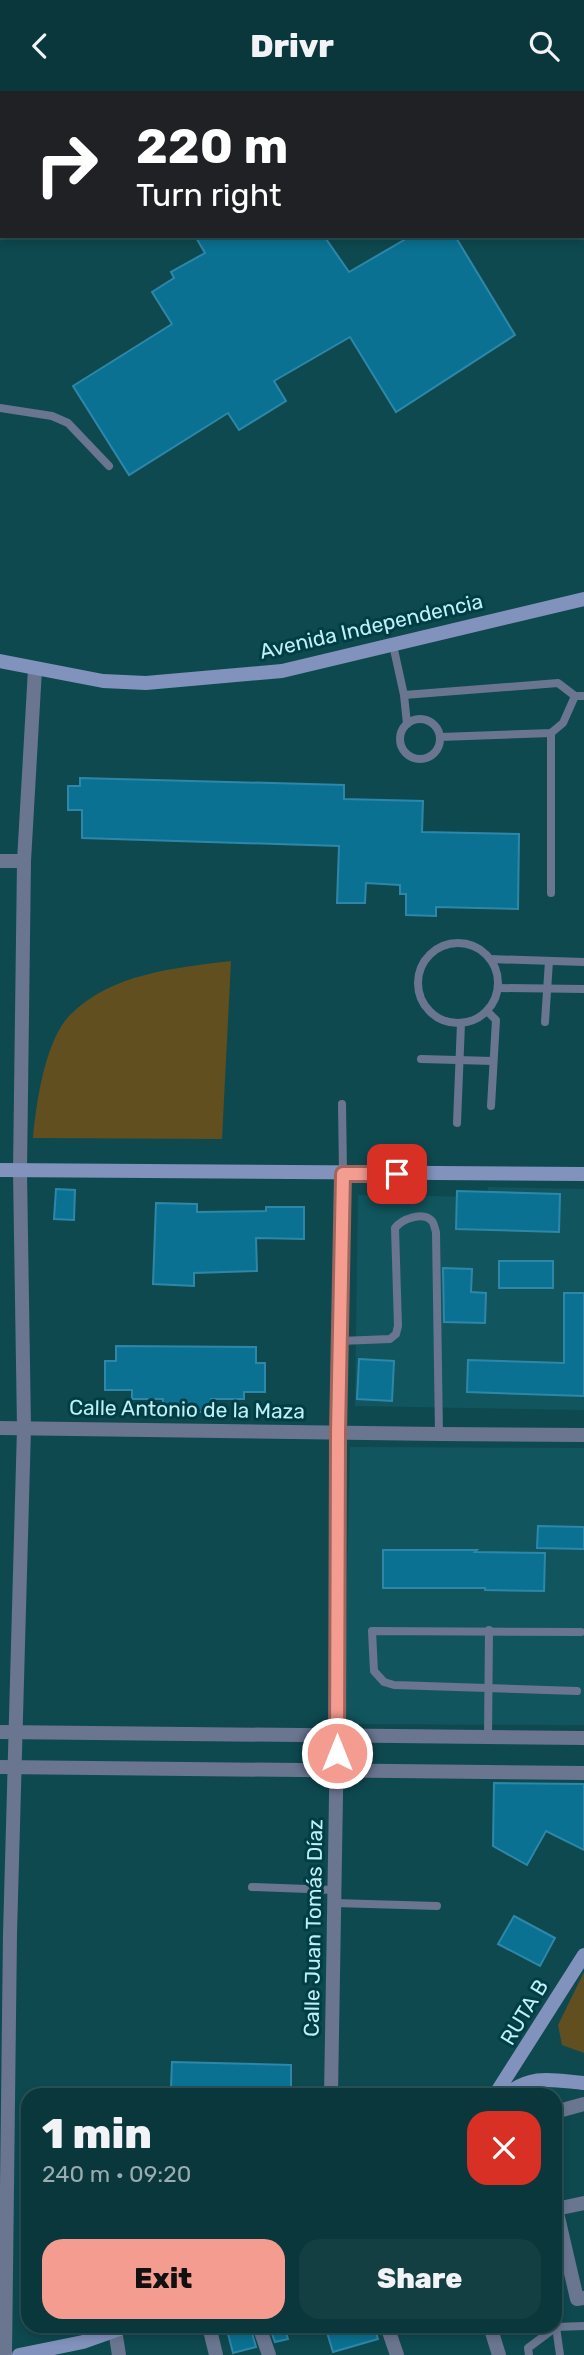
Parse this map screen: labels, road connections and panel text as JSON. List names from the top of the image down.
{
  "streets": {
    "main road": ["Avenida Independencia"],
    "street": ["Calle Antonio de la Maza", "Calle Juan Tomás Díaz"],
    "lane": ["RUTA B"]
  },
  "crossings": [
    ["Calle Antonio de la Maza", "Calle Juan Tomás Díaz"]
  ],
  "page": {
    "header": "Drivr",
    "turn": ["220 m", "Turn right"],
    "heading": ["1 min", "240 m · 09:20"],
    "buttons": ["Exit", "Share"]
  }
}
